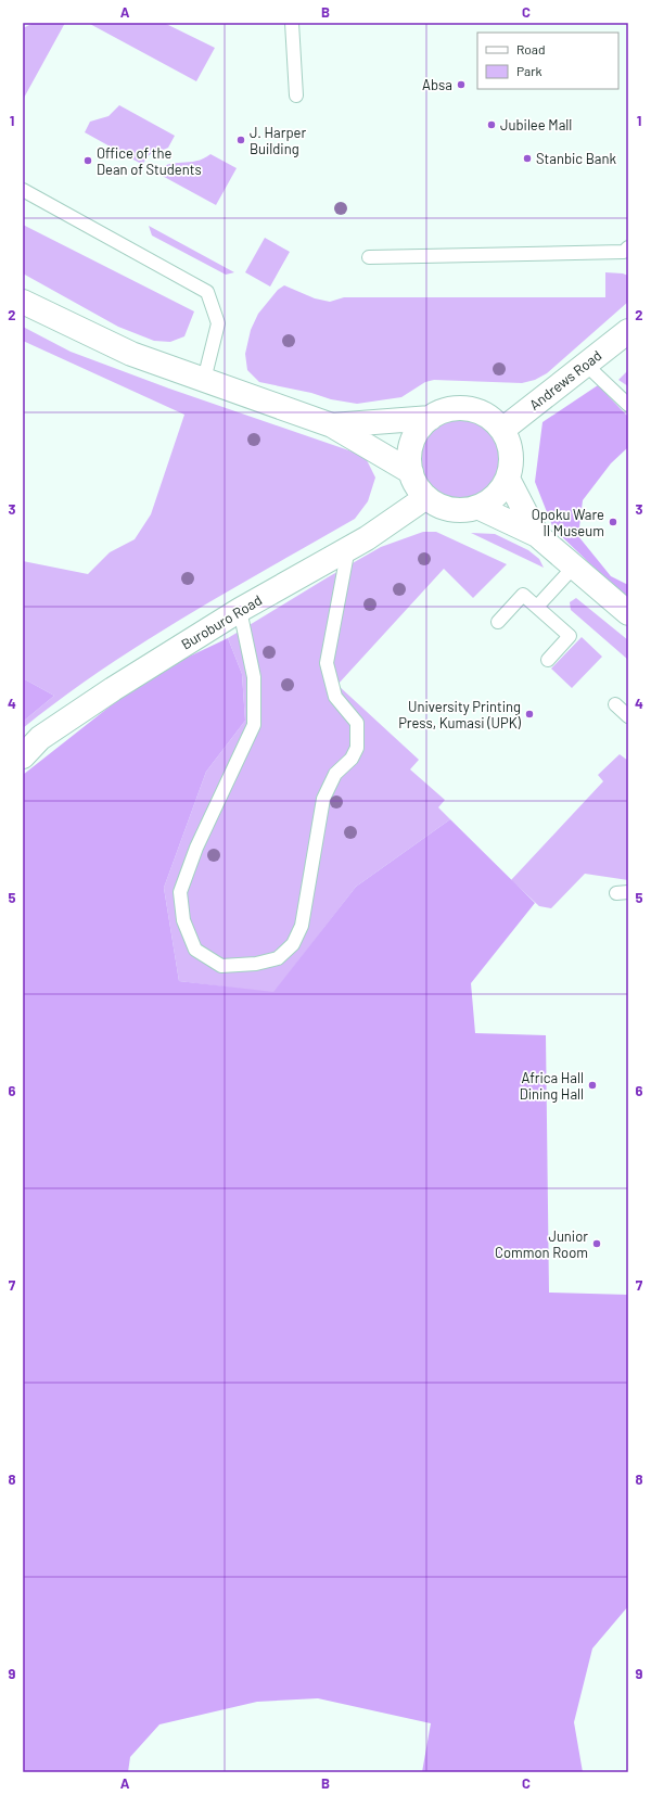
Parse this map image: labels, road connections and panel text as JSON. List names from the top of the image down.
{
  "streets": {
    "street": ["Andrews Road", "Buroburo Road"]
  },
  "crossings": [
    ["Andrews Road", "Buroburo Road"]
  ],
  "places": [
    "Absa",
    "Jubilee Mall",
    "J. Harper Building",
    "Stanbic Bank",
    "Office of the Dean of Students",
    "Opoku Ware II Museum",
    "University Printing Press, Kumasi (UPK)",
    "Africa Hall Dining Hall",
    "Junior Common Room"
  ],
  "legend": ["Road", "Park"],
  "grid": {
    "columns": ["A", "B", "C"],
    "rows": [
      "1",
      "2",
      "3",
      "4",
      "5",
      "6",
      "7",
      "8",
      "9"
    ]
  }
}
